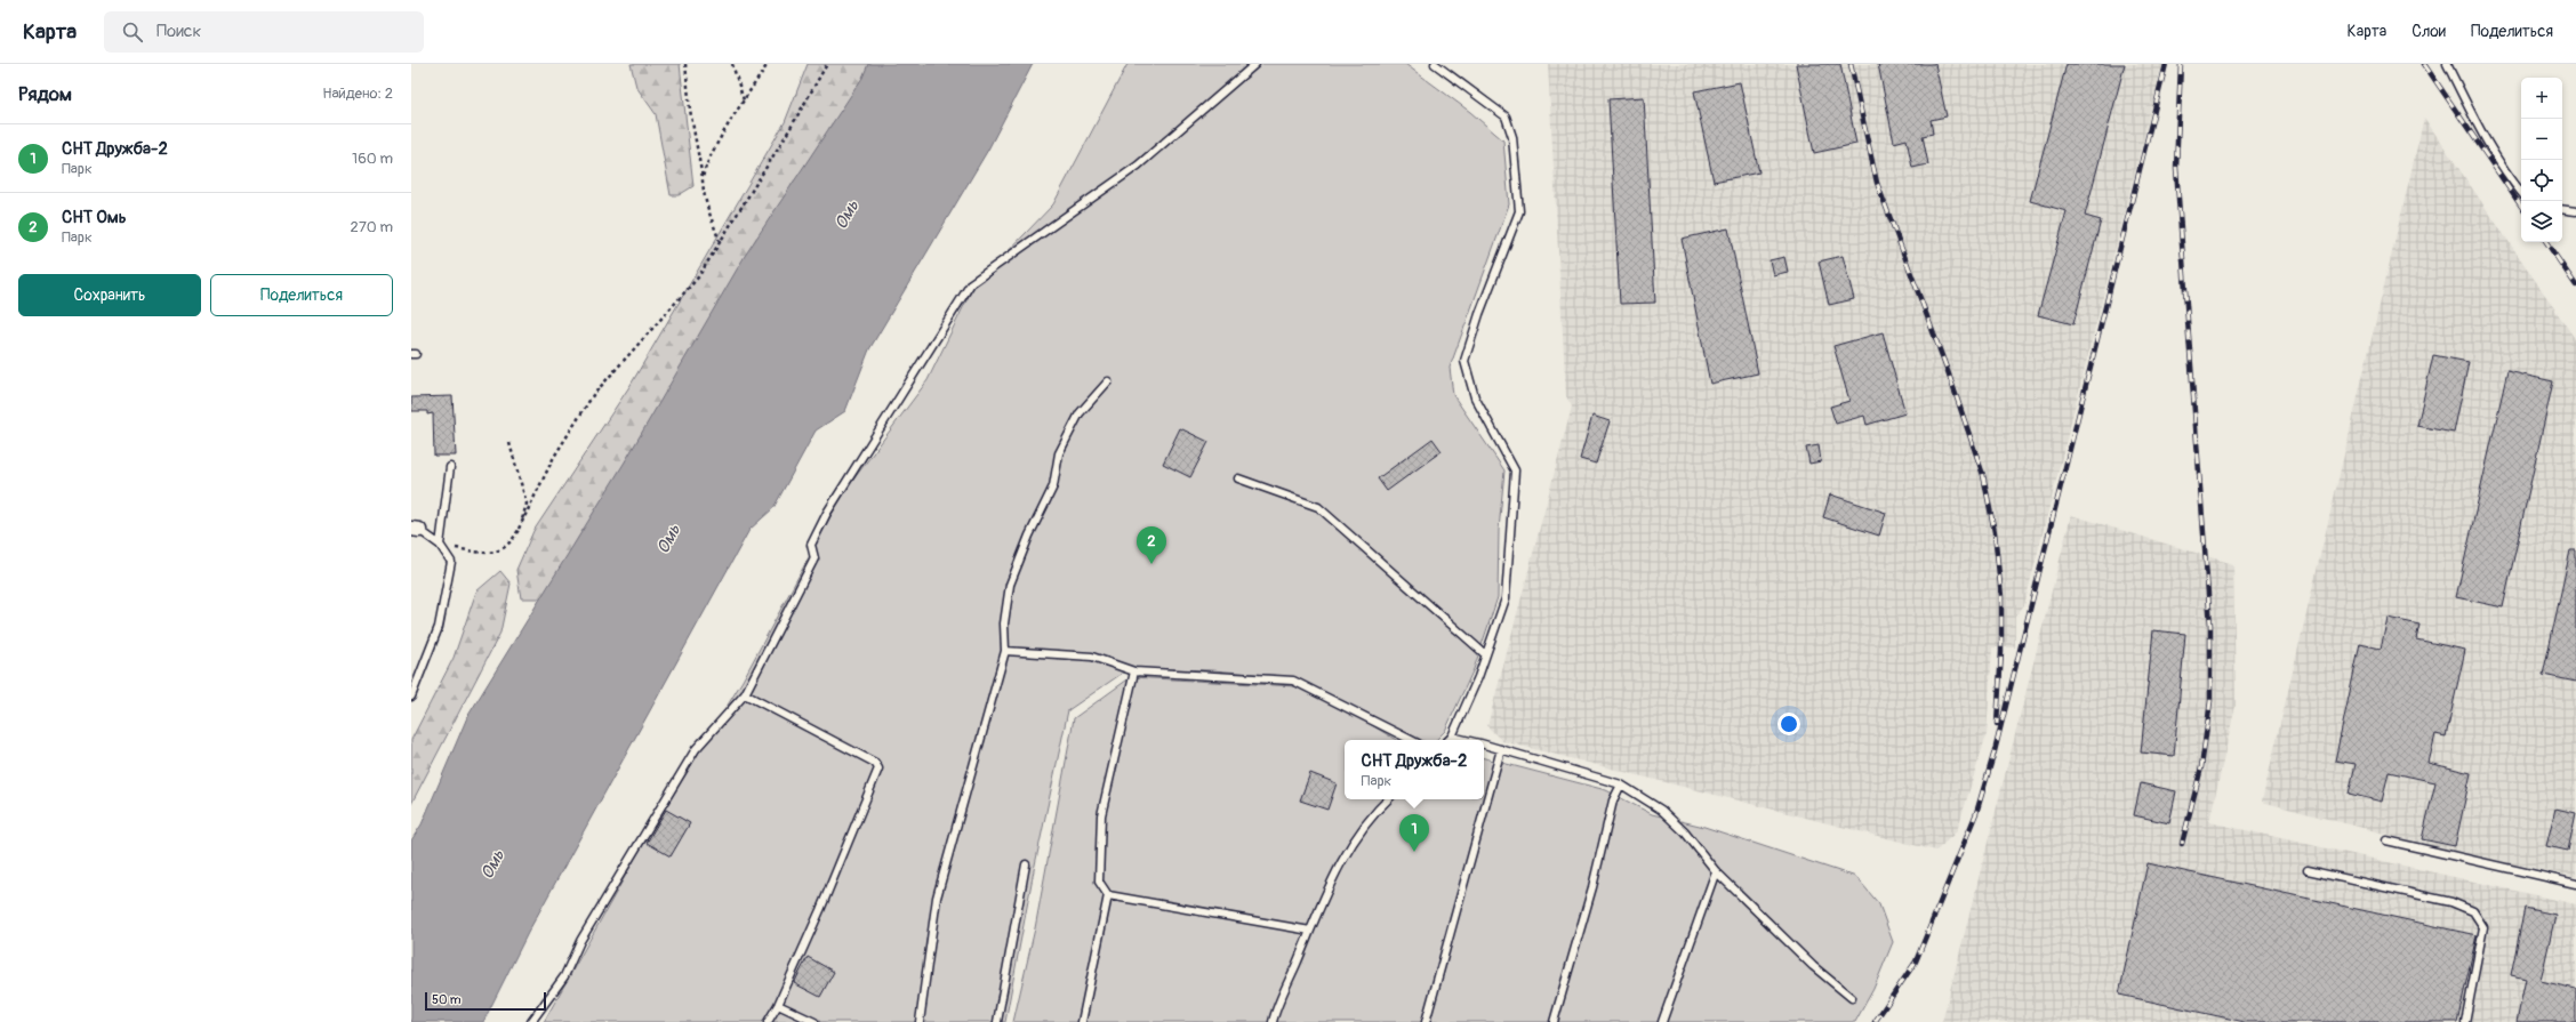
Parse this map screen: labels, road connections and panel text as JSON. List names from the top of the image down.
{
  "water": ["Омь"],
  "scale_bar": "50 m",
  "page": {
    "header": "Карта",
    "search": "Поиск",
    "nav": ["Карта", "Слои", "Поделиться"],
    "heading": ["Рядом", "Найдено: 2"],
    "map_buttons": ["+", "−"],
    "list": [
      {
        "mark": "1",
        "name": "СНТ Дружба-2",
        "note": "Парк",
        "value": "160 m"
      },
      {
        "mark": "2",
        "name": "СНТ Омь",
        "note": "Парк",
        "value": "270 m"
      }
    ],
    "buttons": ["Сохранить", "Поделиться"],
    "pins": ["2", "1"],
    "popup": ["СНТ Дружба-2", "Парк"],
    "scale": "50 m"
  }
}
